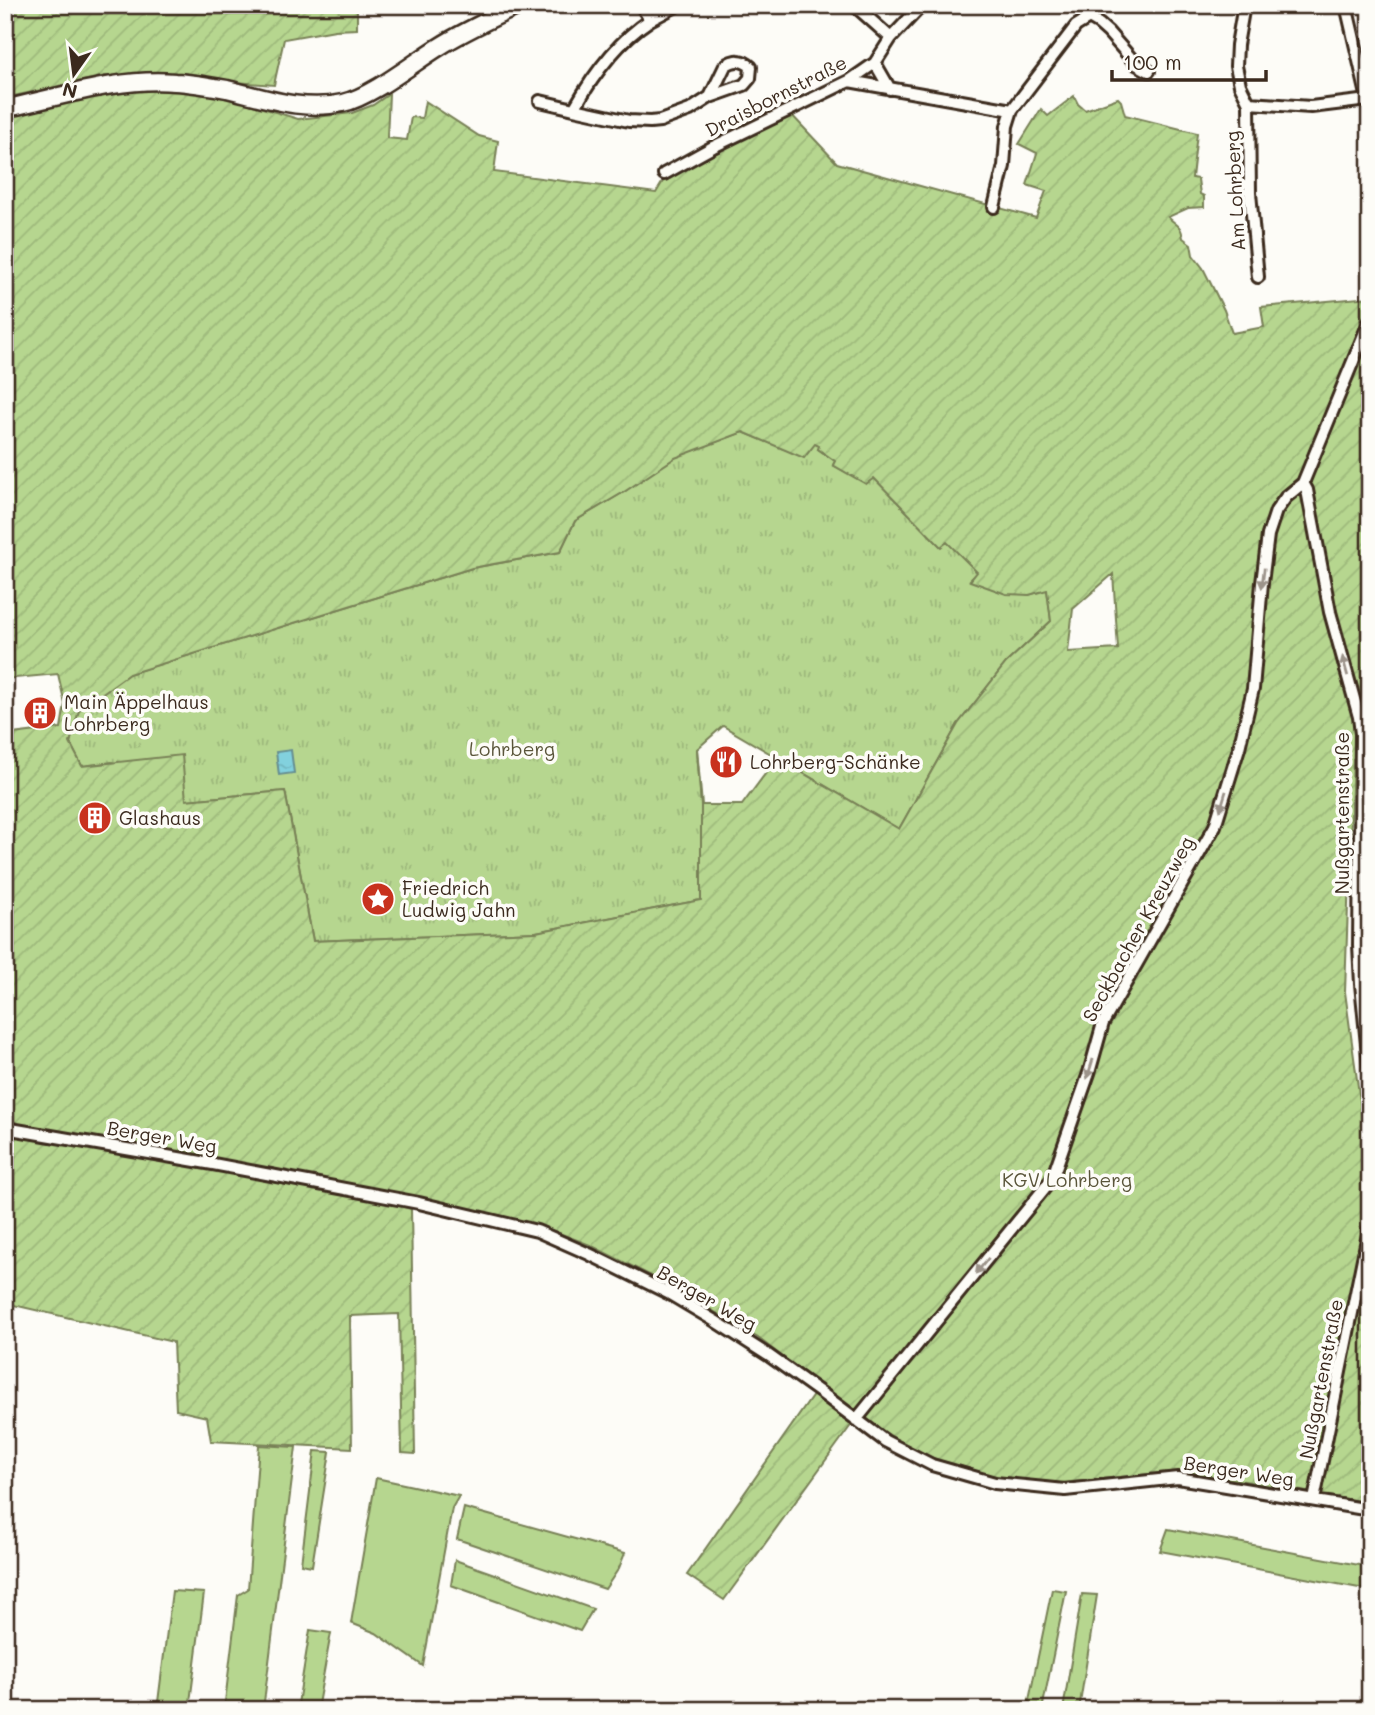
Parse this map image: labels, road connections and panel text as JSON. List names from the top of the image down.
{
  "streets": {
    "street": [
      "Draisbornstraße",
      "Am Lohrberg",
      "Nußgartenstraße",
      "Seckbacher Kreuzweg",
      "Berger Weg"
    ]
  },
  "crossings": [
    ["Nußgartenstraße", "Seckbacher Kreuzweg"],
    ["Nußgartenstraße", "Berger Weg"],
    ["Seckbacher Kreuzweg", "Berger Weg"]
  ],
  "one_way": ["Nußgartenstraße", "Seckbacher Kreuzweg"],
  "parks": ["Lohrberg", "KGV Lohrberg"],
  "places": {
    "building": ["Main Äppelhaus Lohrberg", "Glashaus"],
    "restaurant": ["Lohrberg-Schänke"],
    "place": ["Friedrich Ludwig Jahn"]
  },
  "scale_bar": "100 m",
  "north": "bottom"
}
